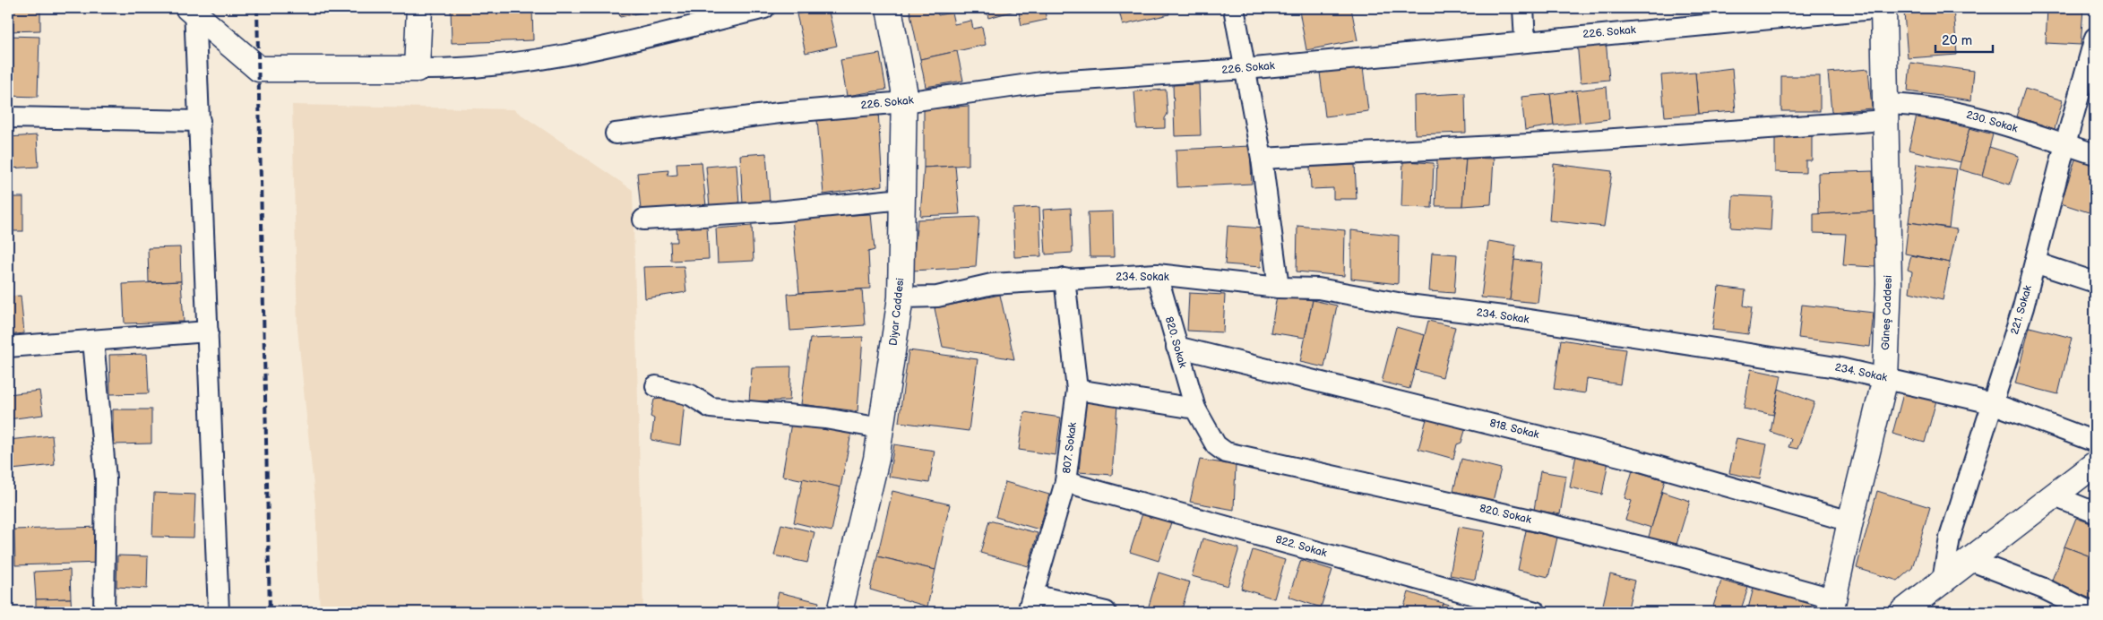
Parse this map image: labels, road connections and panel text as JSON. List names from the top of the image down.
{
  "streets": {
    "street": [
      "226. Sokak",
      "230. Sokak",
      "234. Sokak",
      "221. Sokak",
      "Diyar Caddesi",
      "Güneş Caddesi",
      "820. Sokak",
      "818. Sokak",
      "807. Sokak",
      "822. Sokak"
    ]
  },
  "crossings": [
    ["226. Sokak", "Diyar Caddesi"],
    ["226. Sokak", "Güneş Caddesi"],
    ["230. Sokak", "221. Sokak"],
    ["230. Sokak", "Güneş Caddesi"],
    ["234. Sokak", "221. Sokak"],
    ["234. Sokak", "Diyar Caddesi"],
    ["234. Sokak", "Güneş Caddesi"],
    ["234. Sokak", "820. Sokak"],
    ["234. Sokak", "807. Sokak"],
    ["Güneş Caddesi", "820. Sokak"],
    ["Güneş Caddesi", "818. Sokak"],
    ["820. Sokak", "818. Sokak"],
    ["807. Sokak", "822. Sokak"]
  ],
  "scale_bar": "20 m"
}
